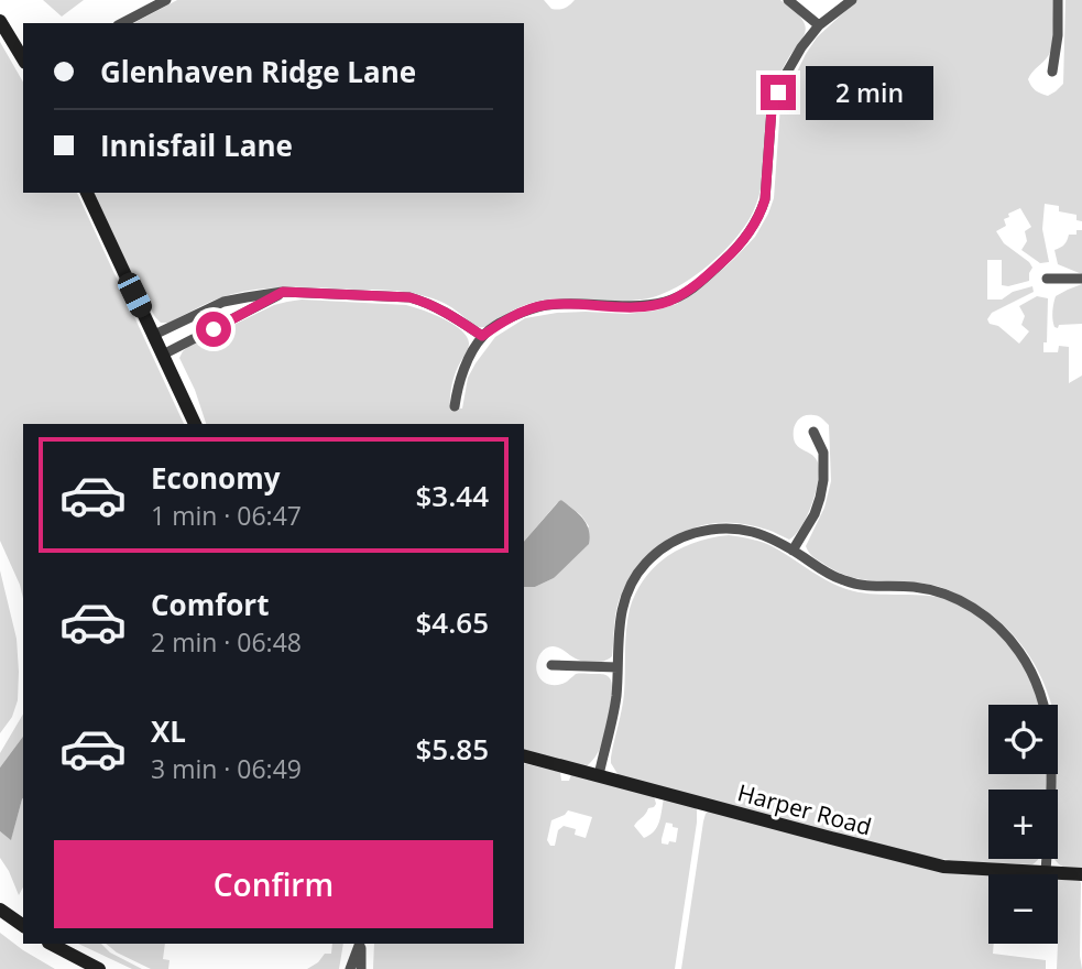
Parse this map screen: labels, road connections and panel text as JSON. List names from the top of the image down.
{
  "streets": {
    "main road": ["Harper Road"]
  },
  "page": {
    "banner": ["Glenhaven Ridge Lane", "Innisfail Lane"],
    "bubble": "2 min",
    "list": [
      {
        "name": "Economy",
        "note": "1 min · 06:47",
        "value": "$3.44"
      },
      {
        "name": "Comfort",
        "note": "2 min · 06:48",
        "value": "$4.65"
      },
      {
        "name": "XL",
        "note": "3 min · 06:49",
        "value": "$5.85"
      }
    ],
    "map_buttons": ["+", "−"],
    "buttons": "Confirm"
  }
}
